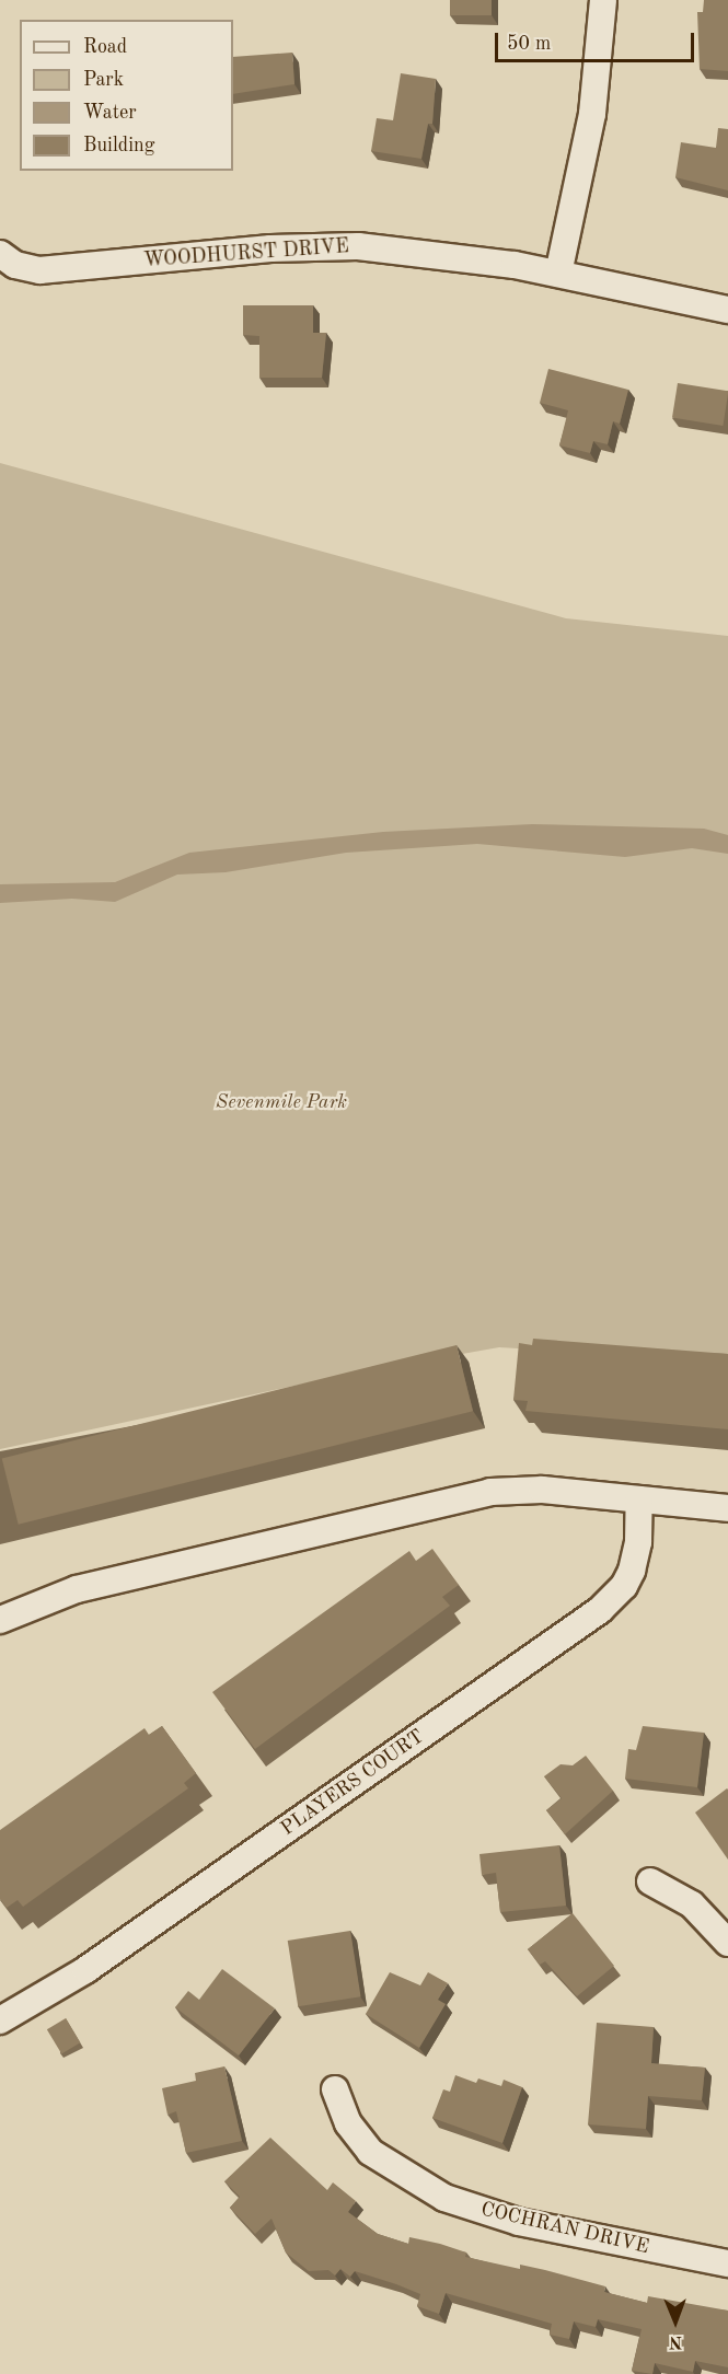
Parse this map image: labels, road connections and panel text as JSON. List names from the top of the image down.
{
  "streets": {
    "street": ["WOODHURST DRIVE", "PLAYERS COURT", "COCHRAN DRIVE"]
  },
  "parks": ["Sevenmile Park"],
  "legend": [
    "Road",
    "Park",
    "Water",
    "Building"
  ],
  "scale_bar": "50 m",
  "north": "bottom"
}
